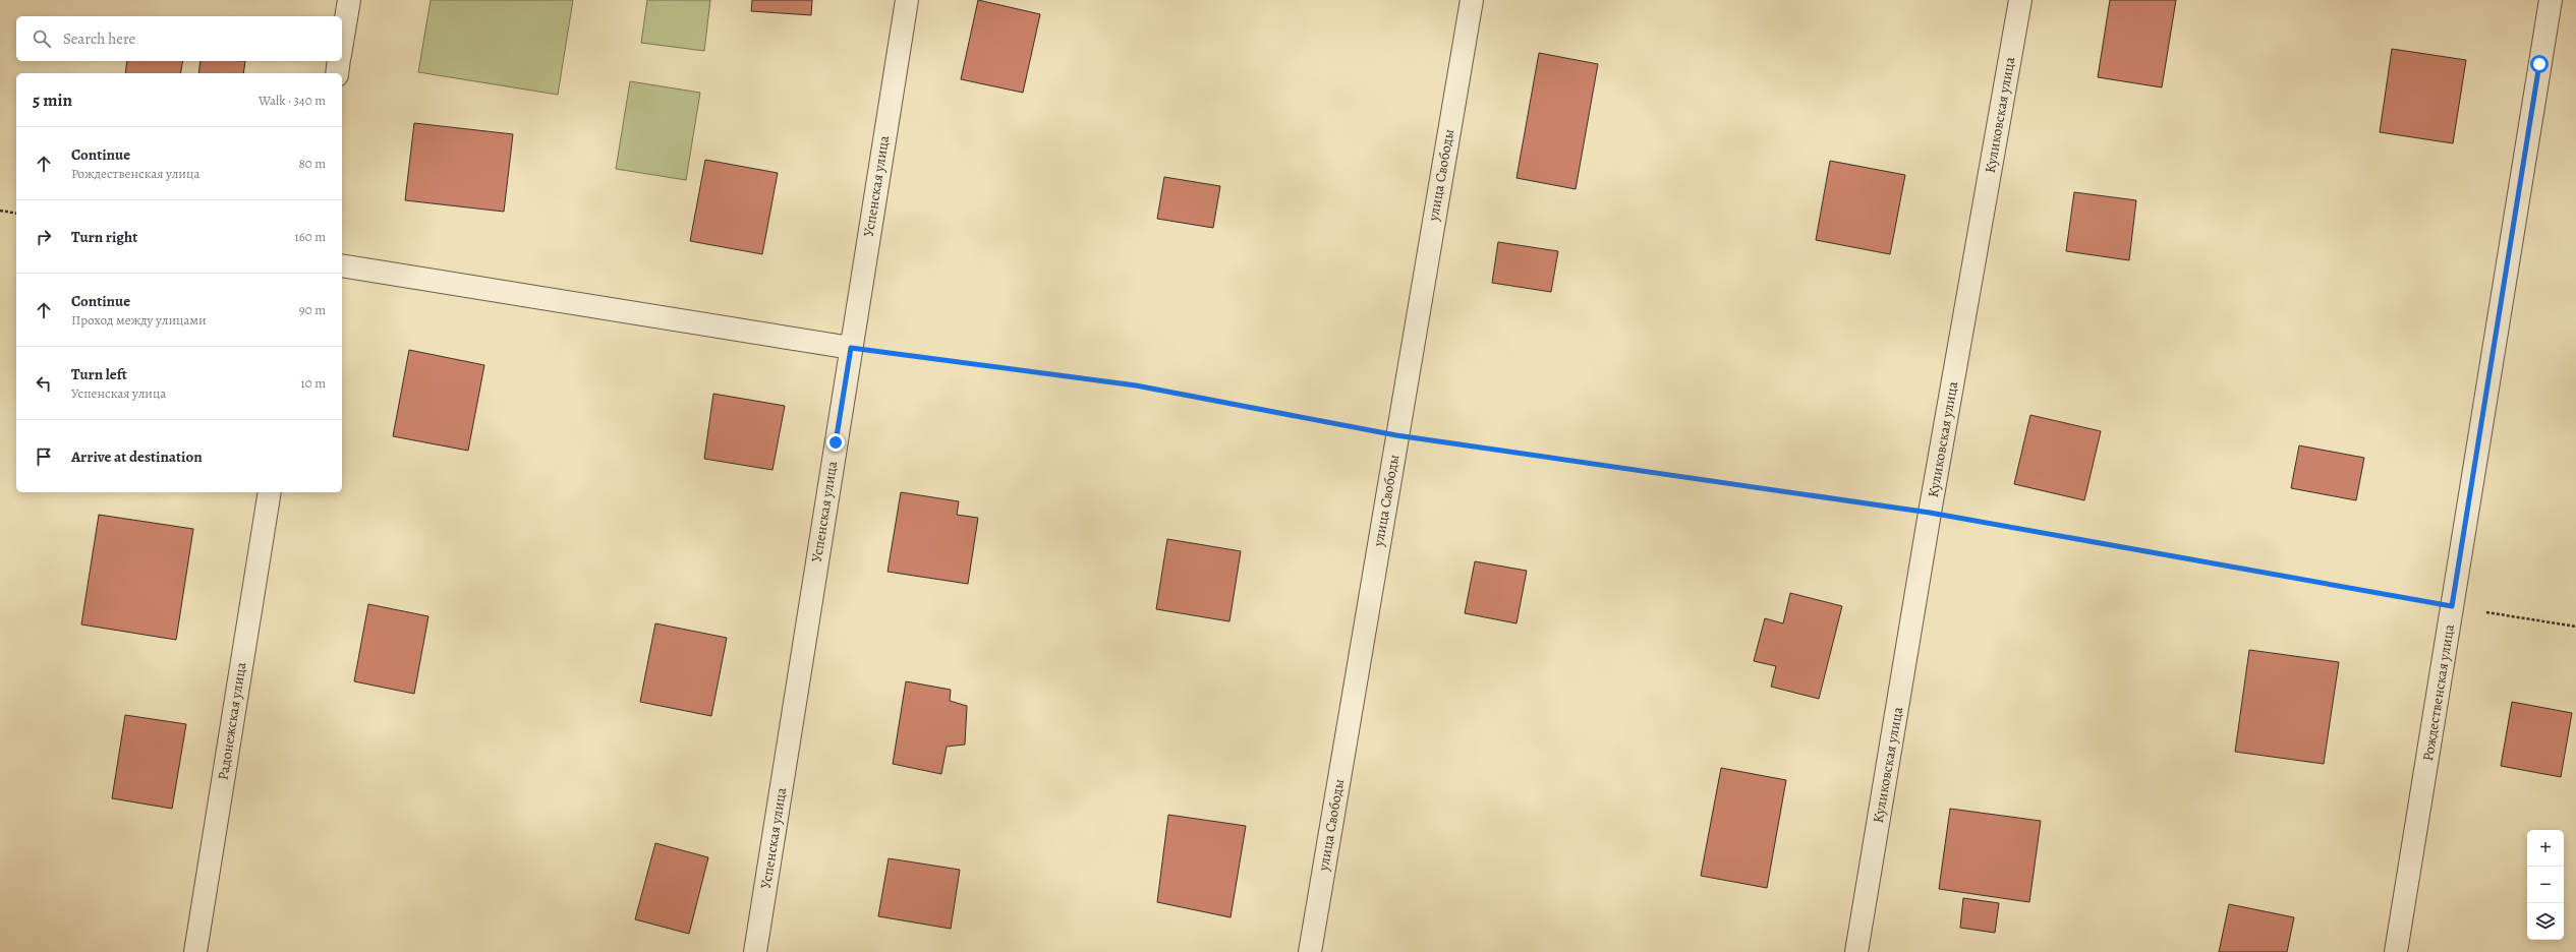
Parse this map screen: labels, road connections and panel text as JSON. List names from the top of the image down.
{
  "streets": {
    "street": [
      "Куликовская улица",
      "улица Свободы",
      "Успенская улица",
      "Рождественская улица",
      "Радонежская улица"
    ]
  },
  "page": {
    "search": "Search here",
    "heading": ["5 min", "Walk · 340 m"],
    "list": [
      ["Continue", "Рождественская улица", "80 m"],
      ["Turn right", "160 m"],
      ["Continue", "Проход между улицами", "90 m"],
      ["Turn left", "Успенская улица", "10 m"],
      "Arrive at destination"
    ],
    "map_buttons": ["+", "−"]
  }
}
